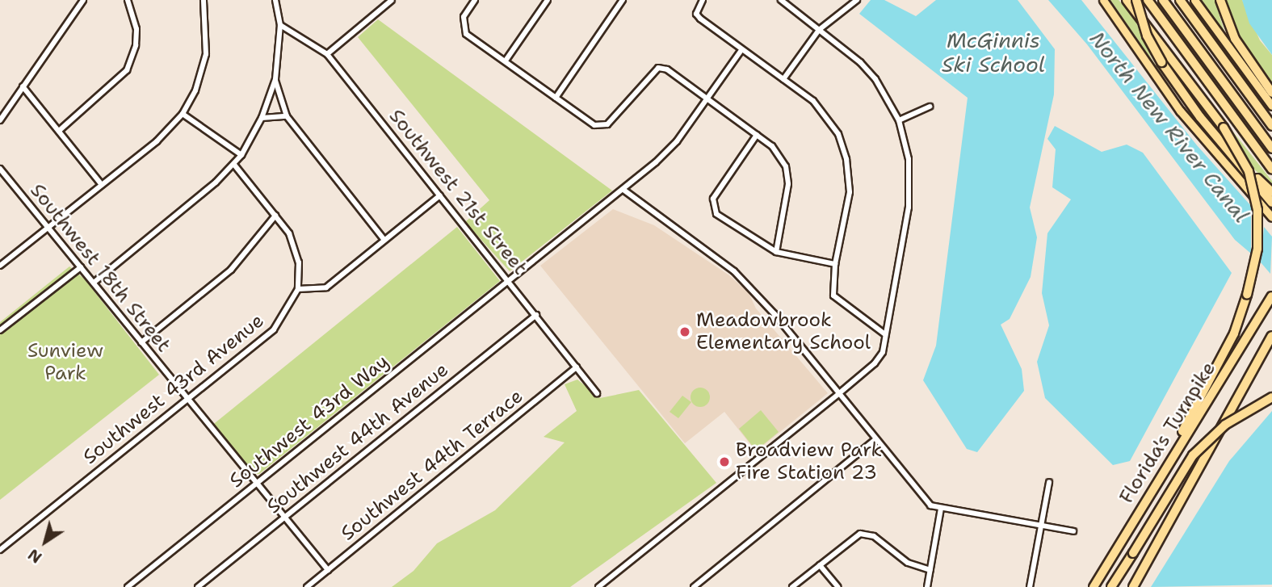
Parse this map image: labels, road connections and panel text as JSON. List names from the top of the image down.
{
  "streets": {
    "highway": ["Florida's Turnpike"],
    "street": [
      "Southwest 21st Street",
      "Southwest 18th Street",
      "Southwest 43rd Avenue",
      "Southwest 43rd Way",
      "Southwest 44th Avenue",
      "Southwest 44th Terrace"
    ]
  },
  "crossings": [
    ["Southwest 21st Street", "Southwest 43rd Way"],
    ["Southwest 21st Street", "Southwest 44th Avenue"],
    ["Southwest 21st Street", "Southwest 44th Terrace"],
    ["Southwest 18th Street", "Southwest 43rd Avenue"],
    ["Southwest 18th Street", "Southwest 43rd Way"],
    ["Southwest 18th Street", "Southwest 44th Avenue"],
    ["Southwest 18th Street", "Southwest 44th Terrace"]
  ],
  "water": ["McGinnis Ski School", "North New River Canal"],
  "parks": ["Sunview Park"],
  "places": ["Meadowbrook Elementary School", "Broadview Park Fire Station 23"],
  "north": "bottom left"
}
